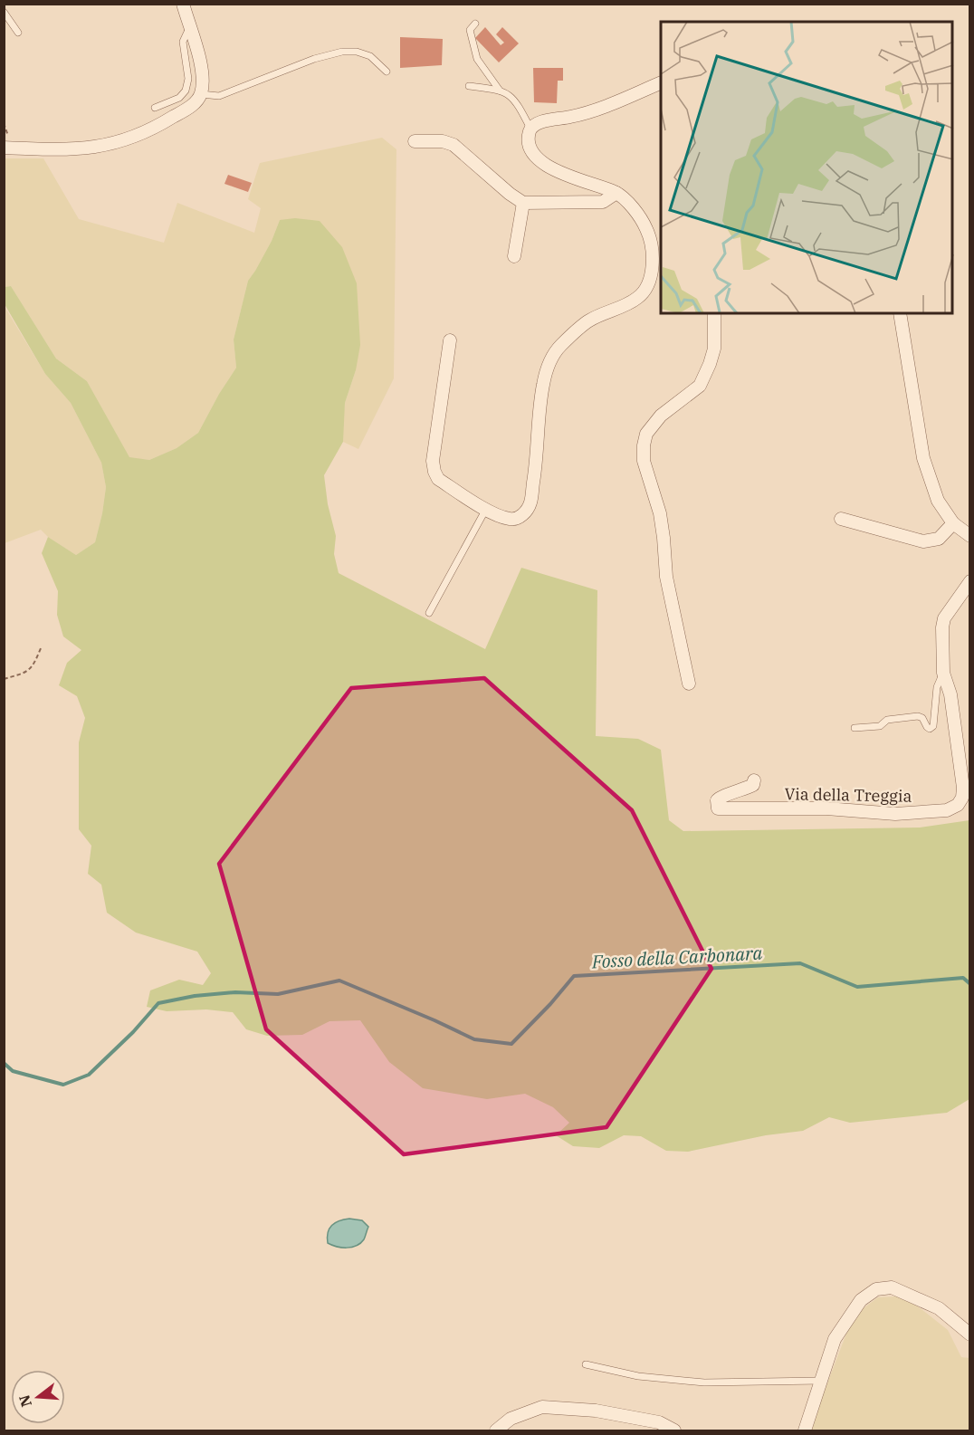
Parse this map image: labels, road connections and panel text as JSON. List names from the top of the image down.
{
  "streets": {
    "street": ["Via della Treggia"]
  },
  "water": ["Fosso della Carbonara"],
  "north": "left"
}
